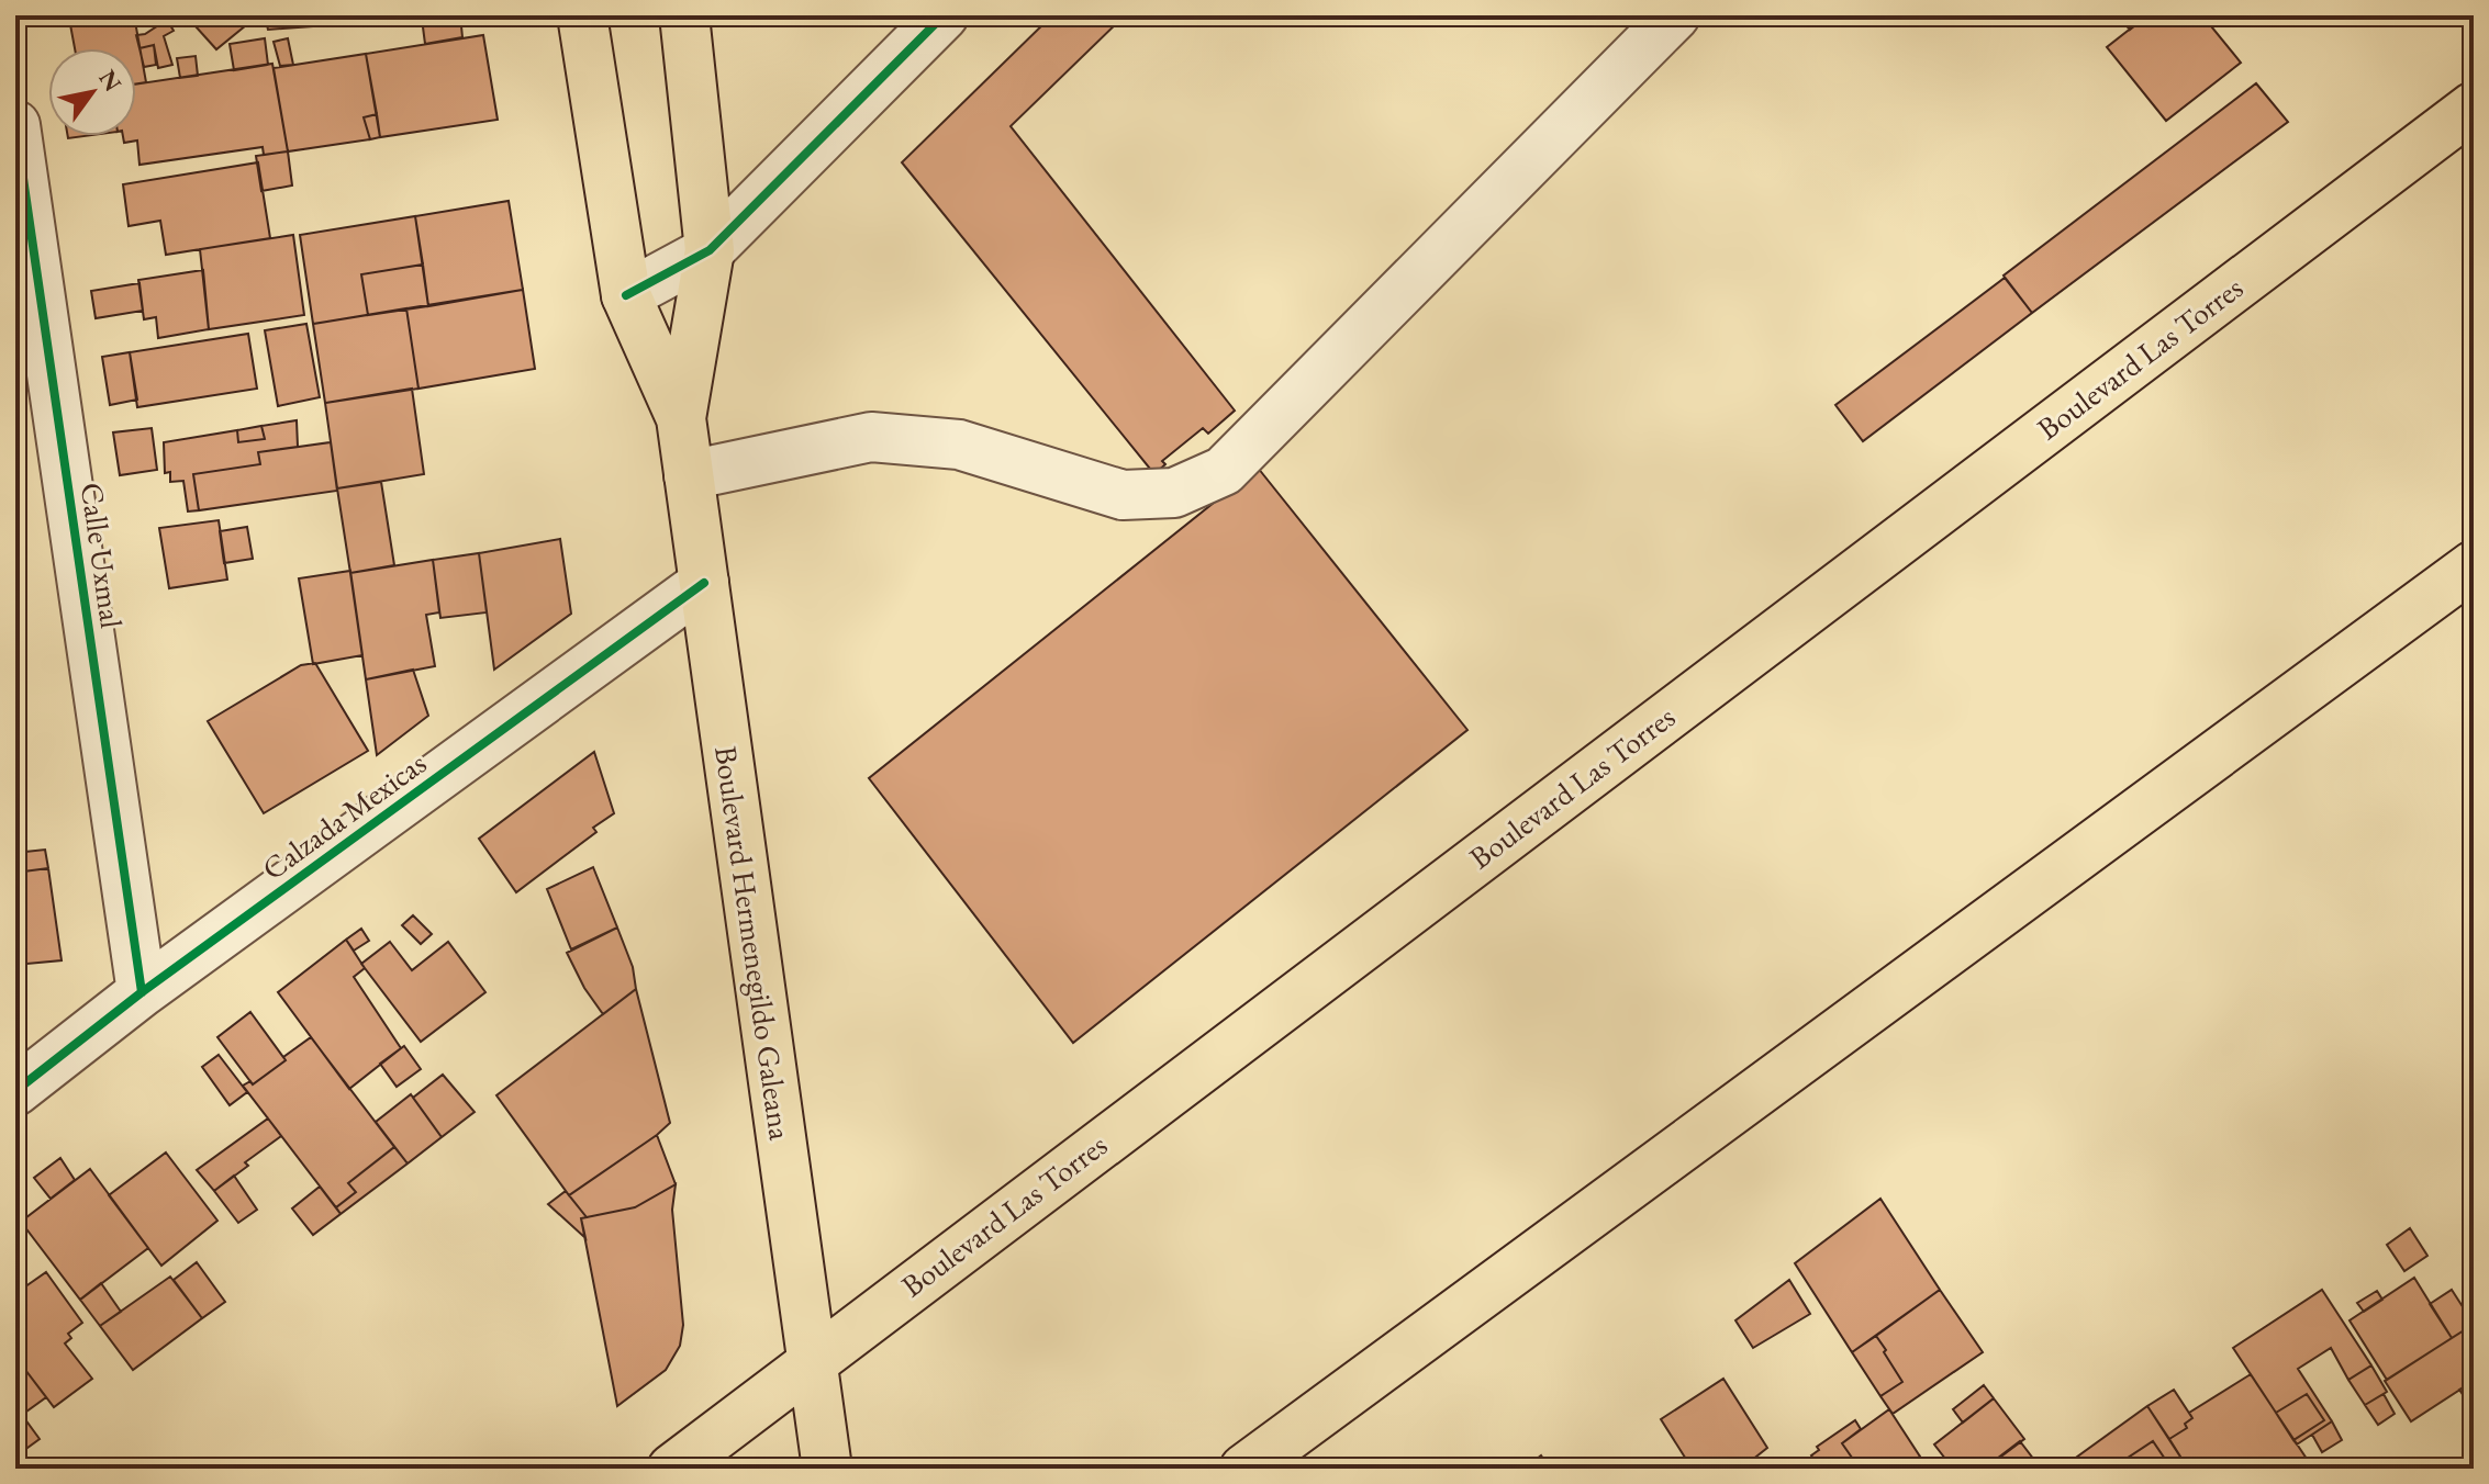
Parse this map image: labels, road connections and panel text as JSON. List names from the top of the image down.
{
  "streets": {
    "main road": ["Boulevard Las Torres", "Boulevard Hermenegildo Galeana"],
    "street": ["Calle Uxmal", "Calzada Mexicas"]
  },
  "crossings": [
    ["Boulevard Las Torres", "Boulevard Hermenegildo Galeana"],
    ["Calle Uxmal", "Calzada Mexicas"],
    ["Calzada Mexicas", "Boulevard Hermenegildo Galeana"]
  ],
  "north": "top right"
}
